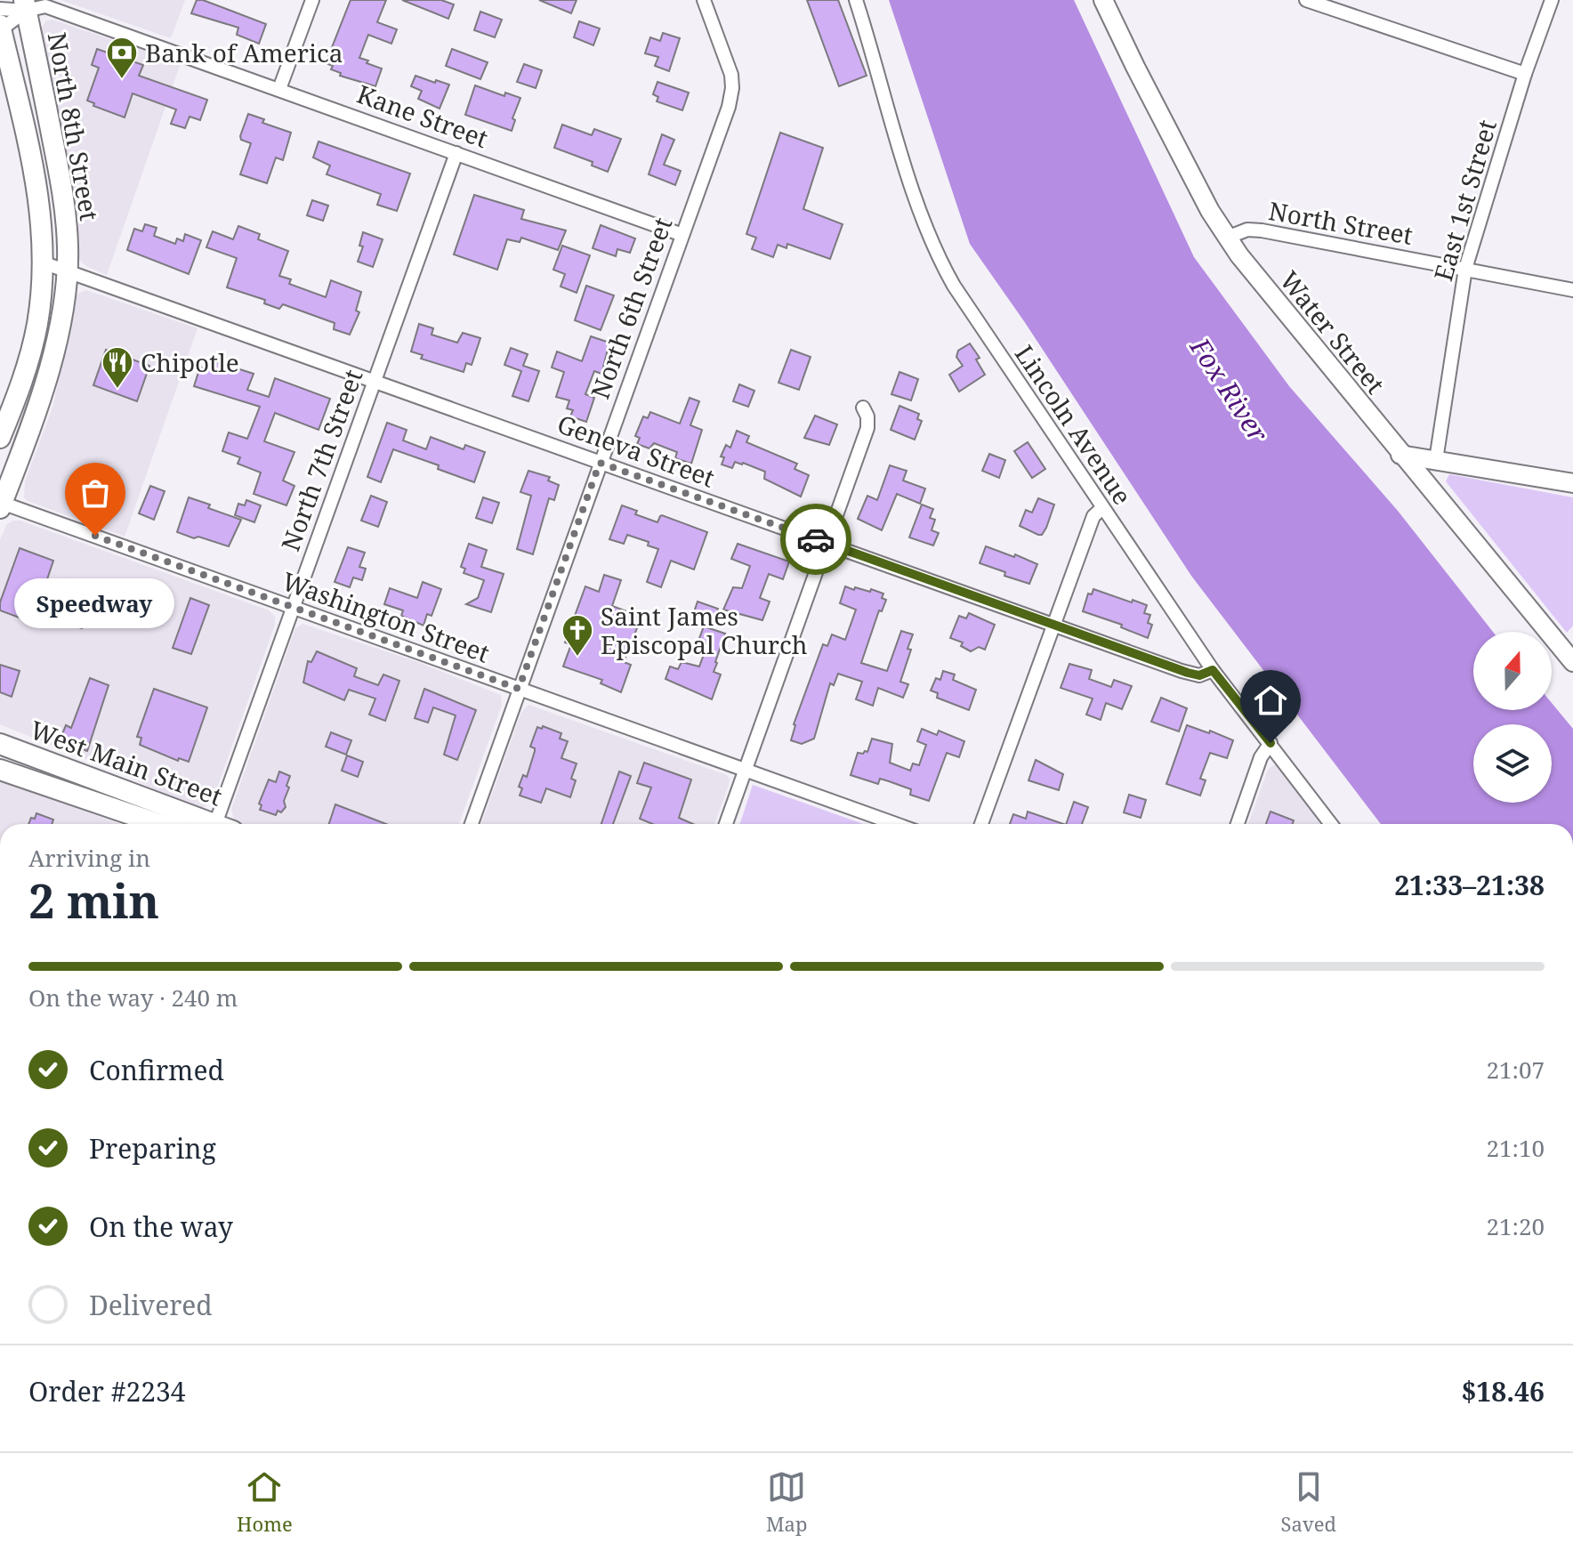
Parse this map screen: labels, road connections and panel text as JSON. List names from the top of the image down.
{
  "streets": {
    "main road": ["North 8th Street", "West Main Street"],
    "street": [
      "Kane Street",
      "East 1st Street",
      "North Street",
      "North 6th Street",
      "Water Street",
      "Lincoln Avenue",
      "Geneva Street",
      "North 7th Street",
      "Washington Street"
    ]
  },
  "crossings": [
    ["Kane Street", "North 8th Street"],
    ["Kane Street", "North 6th Street"],
    ["Kane Street", "North 7th Street"],
    ["North 8th Street", "Geneva Street"],
    ["North 8th Street", "Washington Street"],
    ["East 1st Street", "North Street"],
    ["North Street", "Water Street"],
    ["North 6th Street", "Geneva Street"],
    ["North 6th Street", "Washington Street"],
    ["Lincoln Avenue", "Geneva Street"],
    ["Geneva Street", "North 7th Street"],
    ["North 7th Street", "Washington Street"]
  ],
  "water": ["Fox River"],
  "places": {
    "bank": ["Bank of America"],
    "restaurant": ["Chipotle"],
    "other": ["Speedway"],
    "church": ["Saint James Episcopal Church"]
  },
  "north": "top",
  "page": {
    "bubble": "Speedway",
    "heading": ["2 min", "Arriving in", "21:33–21:38"],
    "panel": ["Order #2234", "$18.46"],
    "bar": "On the way · 240 m",
    "list": [
      ["Confirmed", "21:07"],
      ["Preparing", "21:10"],
      ["On the way", "21:20"],
      "Delivered"
    ],
    "tabs": ["Home", "Map", "Saved"]
  }
}
